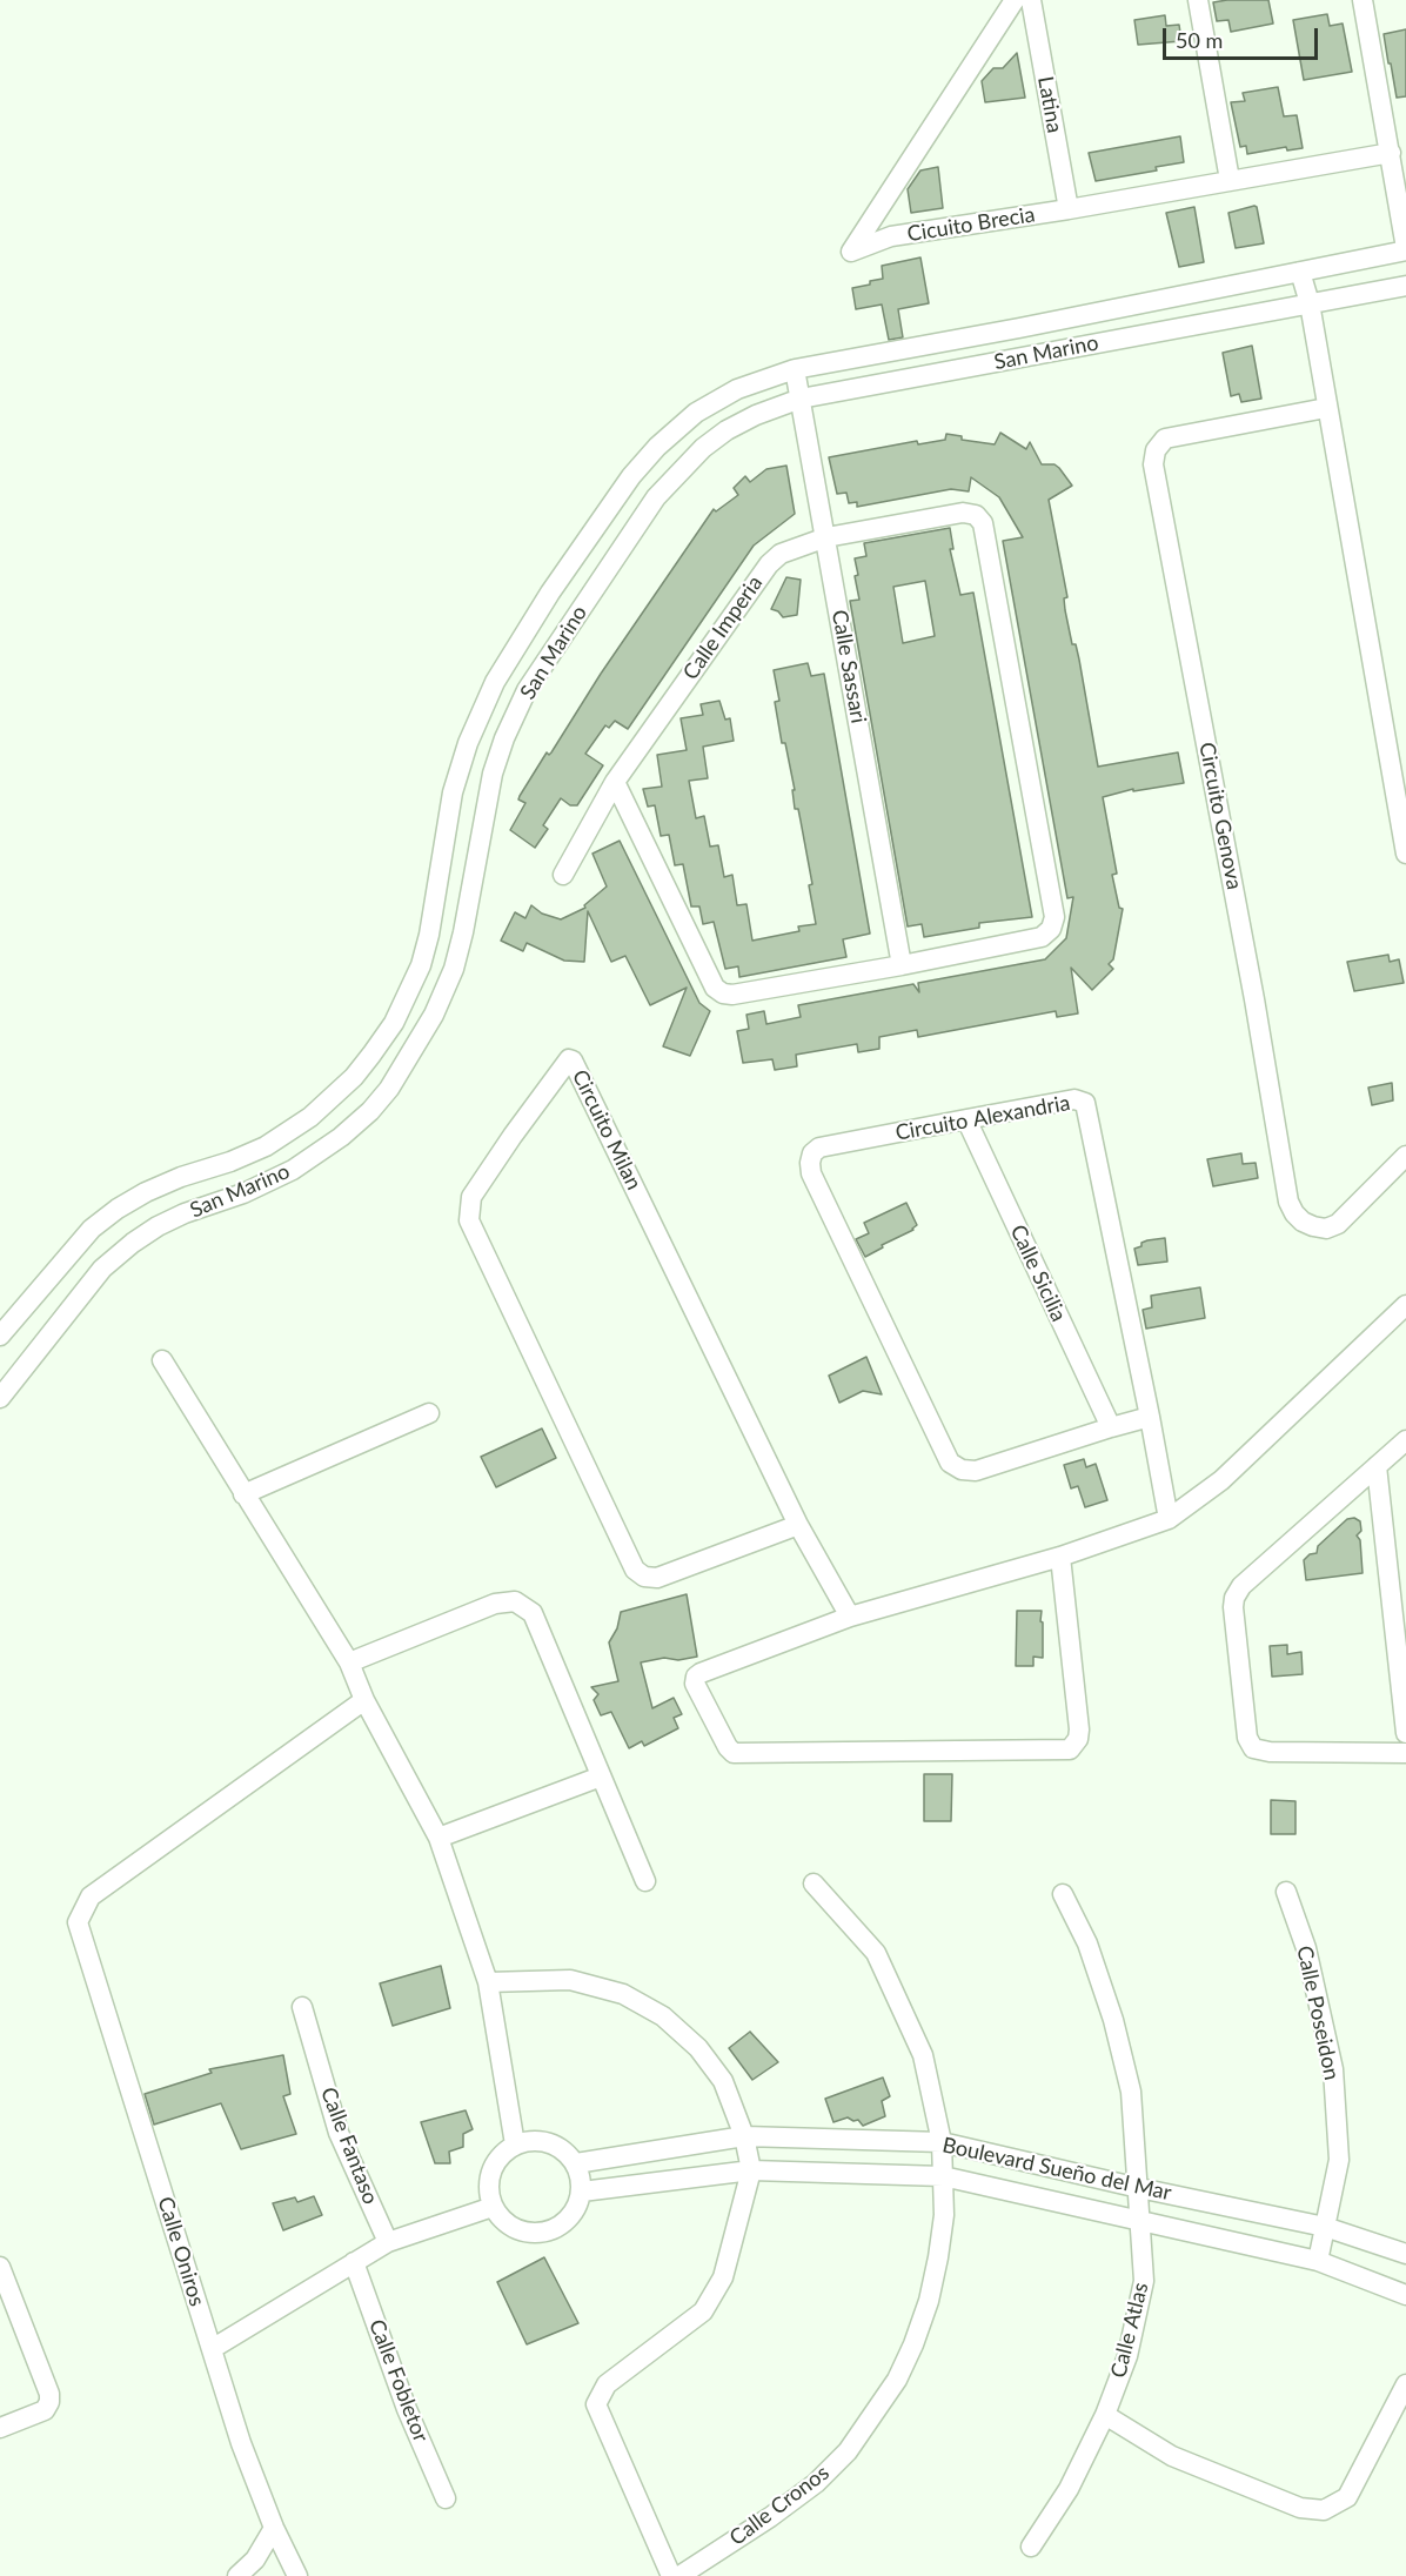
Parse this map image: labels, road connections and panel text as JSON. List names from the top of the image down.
{
  "streets": {
    "street": [
      "Latina",
      "Cicuito Brecia",
      "San Marino",
      "Calle Imperia",
      "Calle Sassari",
      "Circuito Genova",
      "Circuito Alexandria",
      "Circuito Milan",
      "Calle Sicilia",
      "Calle Poseidon",
      "Calle Fantaso",
      "Boulevard Sueño del Mar",
      "Calle Oniros",
      "Calle Atlas",
      "Calle Fobletor",
      "Calle Cronos"
    ]
  },
  "crossings": [
    ["Latina", "Cicuito Brecia"],
    ["San Marino", "Calle Sassari"],
    ["Calle Imperia", "Calle Sassari"],
    ["Circuito Alexandria", "Calle Sicilia"],
    ["Calle Poseidon", "Boulevard Sueño del Mar"],
    ["Boulevard Sueño del Mar", "Calle Atlas"],
    ["Boulevard Sueño del Mar", "Calle Cronos"]
  ],
  "scale_bar": "50 m"
}
